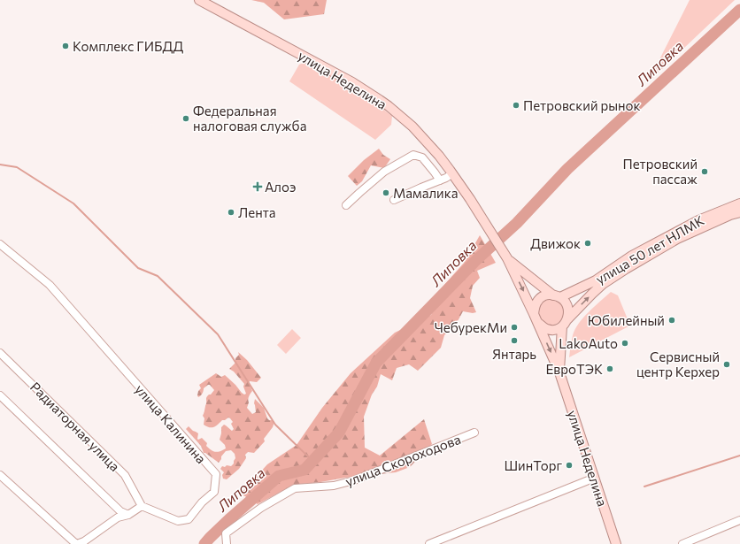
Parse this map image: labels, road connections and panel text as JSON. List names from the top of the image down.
{
  "streets": {
    "main road": ["улица Неделина", "улица 50 лет НЛМК"],
    "street": ["улица Калинина", "Радиаторная улица", "улица Скороходова"]
  },
  "crossings": [
    ["улица Неделина", "улица 50 лет НЛМК"],
    ["улица Калинина", "Радиаторная улица"]
  ],
  "water": ["Липовка"],
  "places": {
    "other": [
      "Комплекс ГИБДД",
      "Петровский рынок",
      "Федеральная налоговая служба",
      "Петровский пассаж",
      "Мамалика",
      "Лента",
      "Движок",
      "Юбилейный",
      "ЧебурекМи",
      "Янтарь",
      "LakoAuto",
      "Сервисный центр Керхер",
      "ЕвроТЭК",
      "ШинТорг"
    ],
    "health": ["Алоэ"]
  }
}
